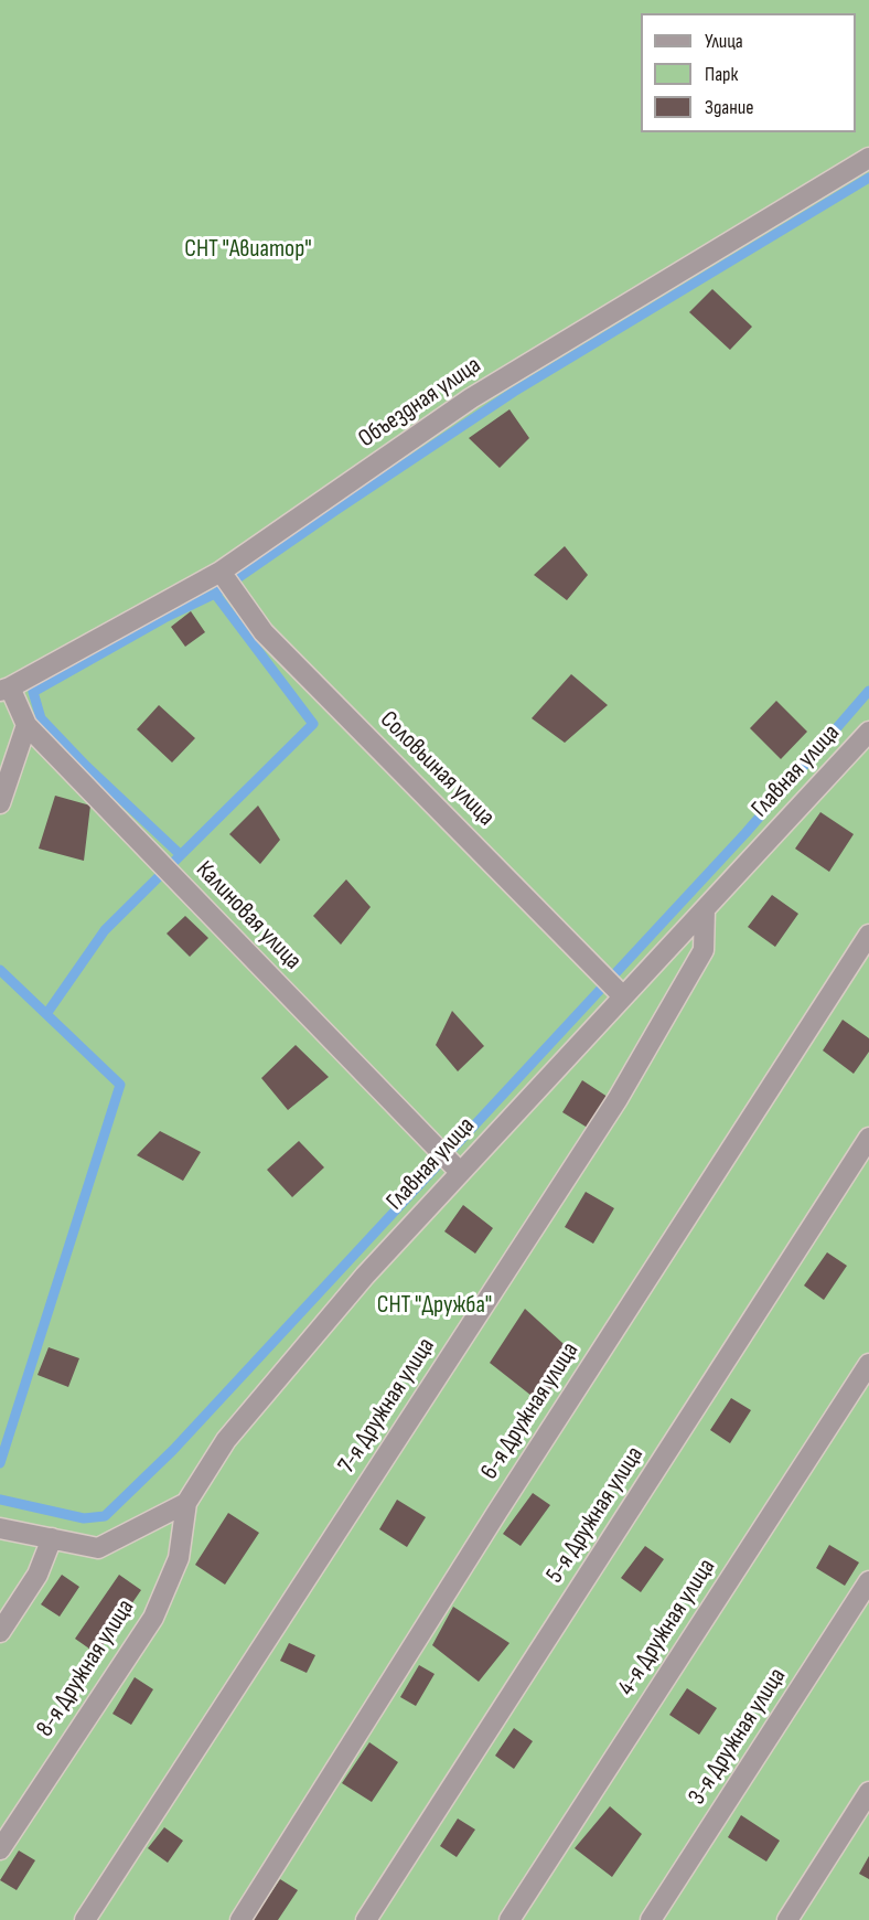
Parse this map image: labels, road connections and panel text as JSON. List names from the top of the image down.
{
  "streets": {
    "lane": [
      "Объездная улица",
      "Соловьиная улица",
      "Главная улица",
      "Калиновая улица",
      "7-я Дружная улица",
      "6-я Дружная улица",
      "5-я Дружная улица",
      "4-я Дружная улица",
      "8-я Дружная улица",
      "3-я Дружная улица"
    ]
  },
  "crossings": [
    ["Объездная улица", "Соловьиная улица"],
    ["Объездная улица", "Калиновая улица"],
    ["Соловьиная улица", "Главная улица"],
    ["Главная улица", "Калиновая улица"],
    ["Главная улица", "7-я Дружная улица"],
    ["Главная улица", "8-я Дружная улица"]
  ],
  "parks": ["СНТ \"Авиатор\"", "СНТ \"Дружба\""],
  "legend": ["Улица", "Парк", "Здание"]
}
